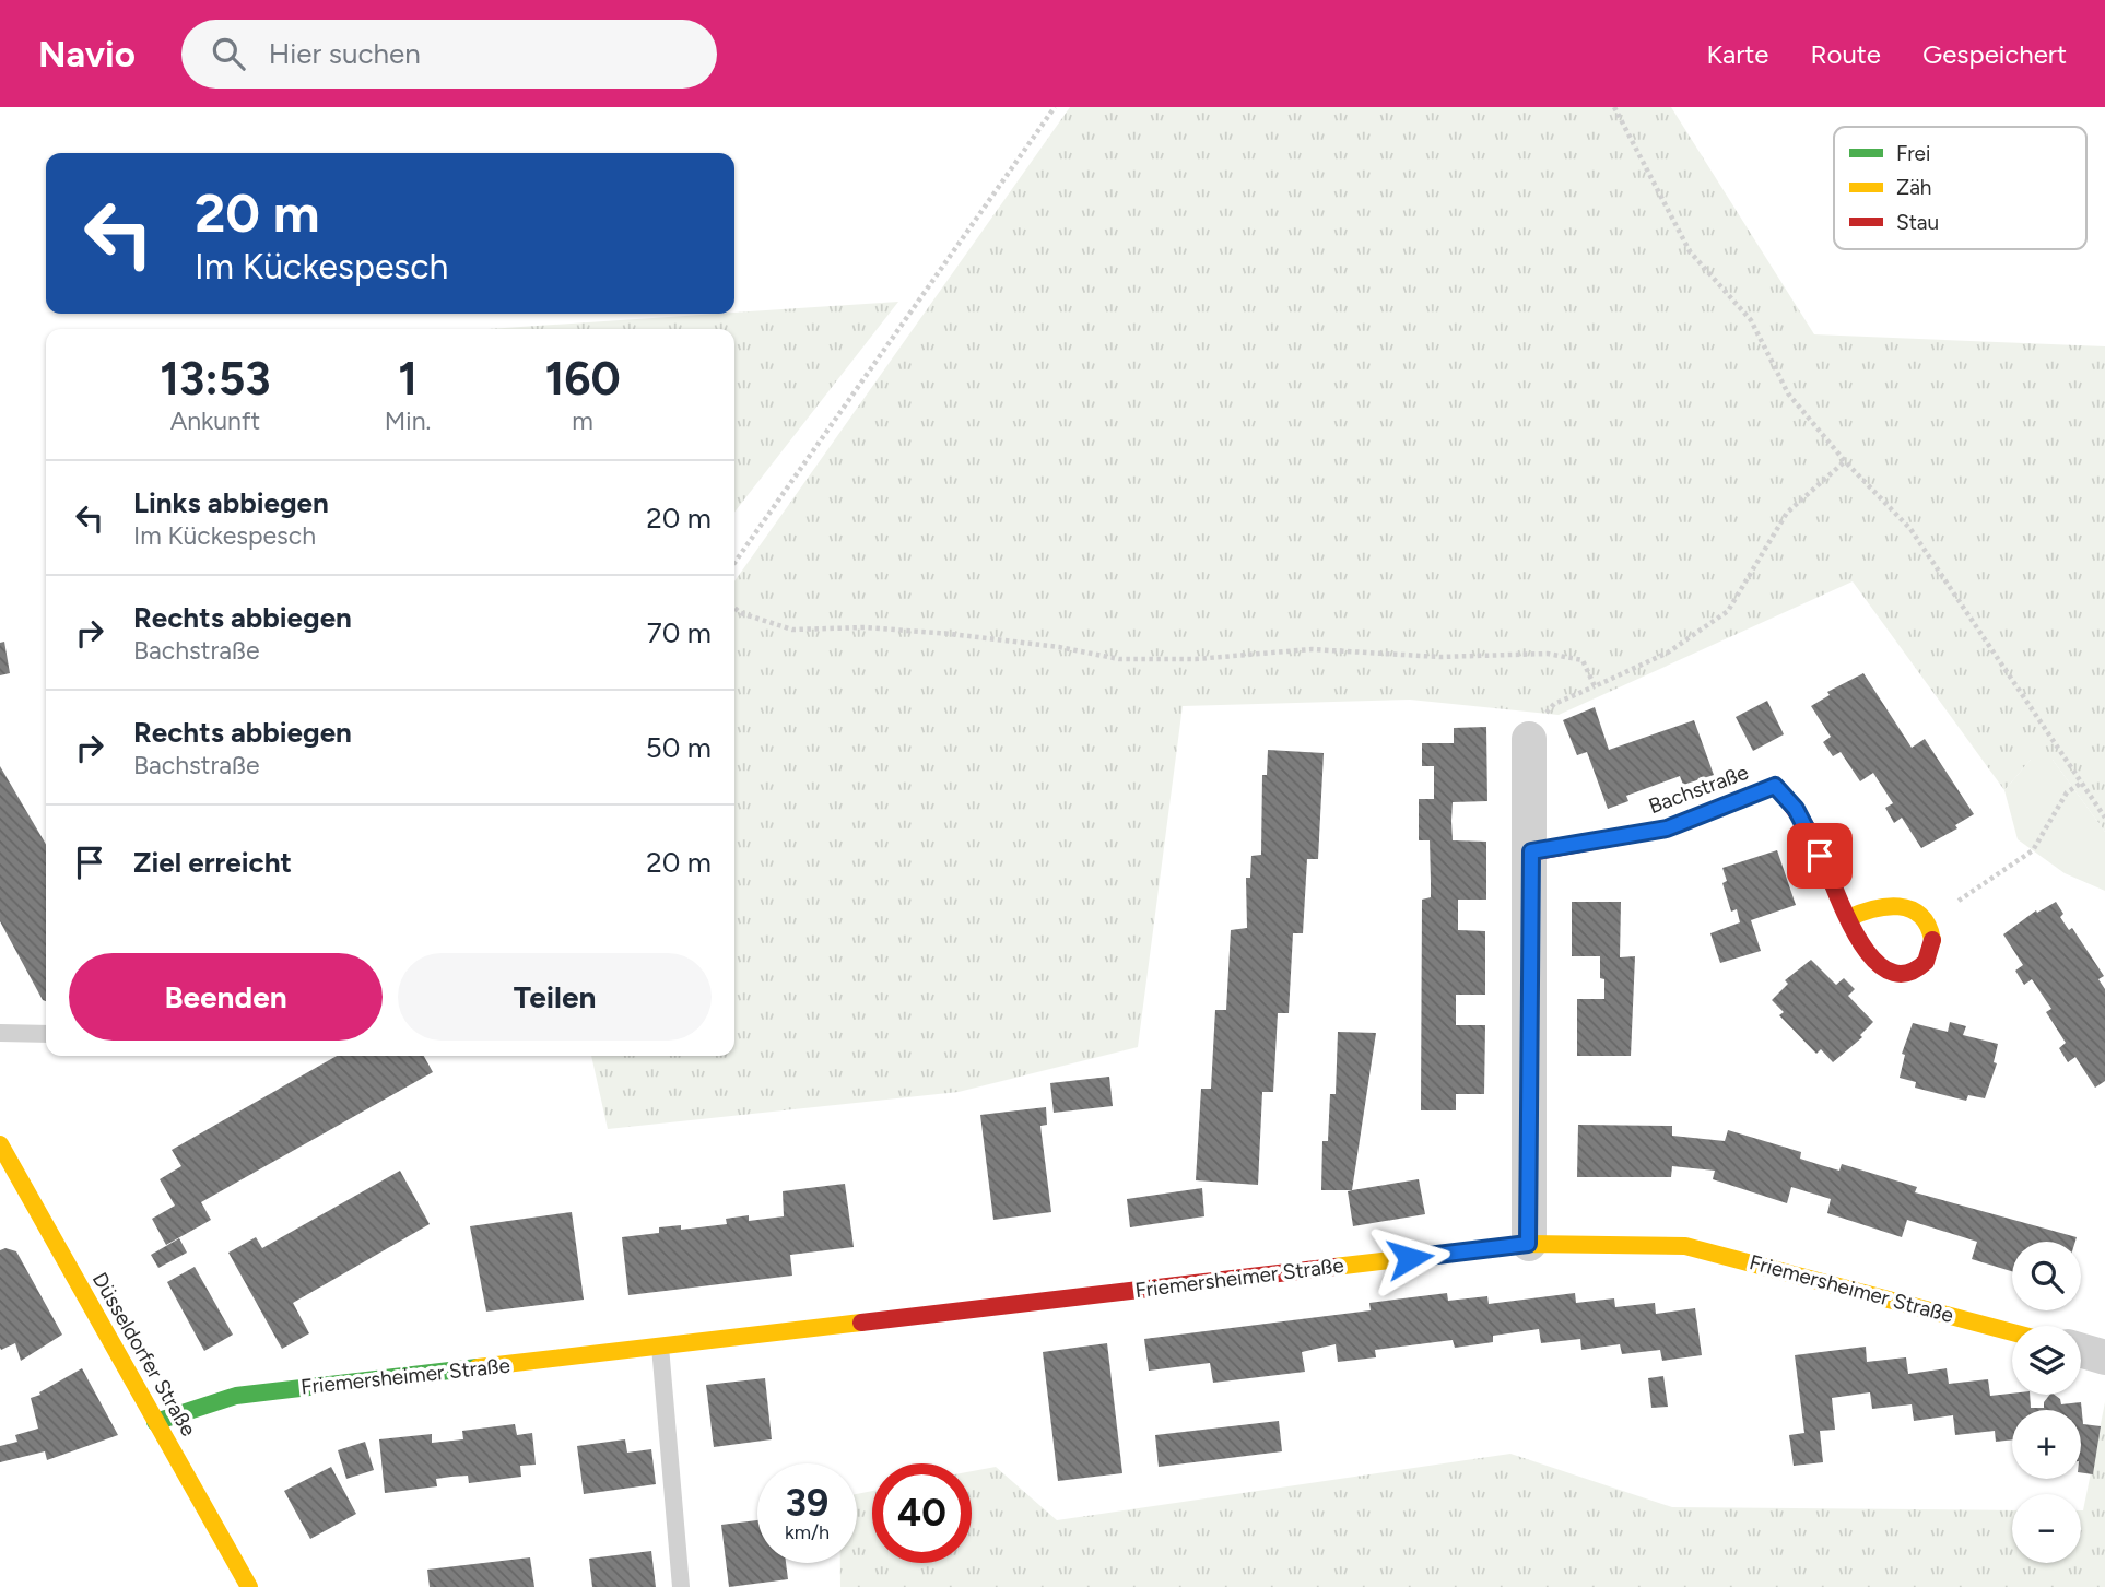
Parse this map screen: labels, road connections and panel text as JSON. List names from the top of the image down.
{
  "streets": {
    "street": ["Bachstraße", "Friemersheimer Straße", "Düsseldorfer Straße"]
  },
  "crossings": [
    ["Friemersheimer Straße", "Düsseldorfer Straße"]
  ],
  "legend": ["Frei", "Zäh", "Stau"],
  "page": {
    "header": "Navio",
    "search": "Hier suchen",
    "nav": ["Karte", "Route", "Gespeichert"],
    "turn": ["20 m", "Im Kückespesch"],
    "eta": [
      "13:53",
      "Ankunft",
      "1",
      "Min.",
      "160",
      "m"
    ],
    "list": [
      {
        "name": "Links abbiegen",
        "note": "Im Kückespesch",
        "value": "20 m"
      },
      {
        "name": "Rechts abbiegen",
        "note": "Bachstraße",
        "value": "70 m"
      },
      {
        "name": "Rechts abbiegen",
        "note": "Bachstraße",
        "value": "50 m"
      },
      {
        "name": "Ziel erreicht",
        "value": "20 m"
      }
    ],
    "buttons": ["Beenden", "Teilen"],
    "map_buttons": ["+", "−"],
    "speed": "39 km/h",
    "limit": "40"
  }
}
